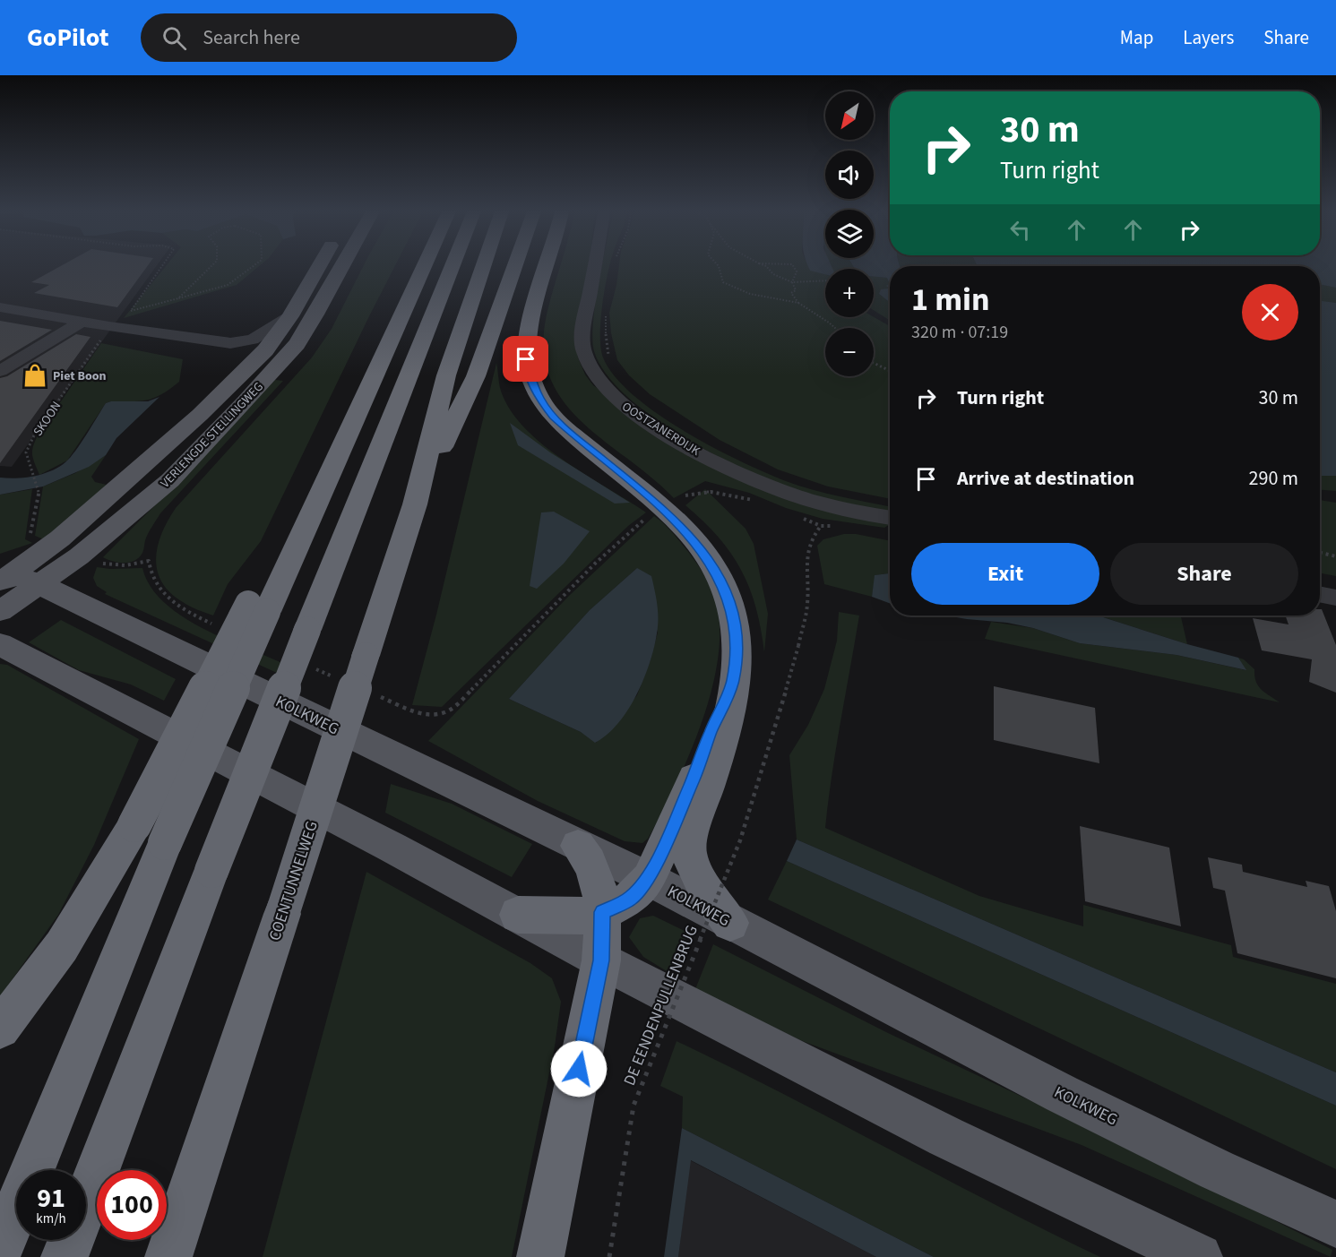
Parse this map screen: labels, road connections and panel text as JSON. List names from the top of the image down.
{
  "streets": {
    "highway": ["COENTUNNELWEG"],
    "main road": ["VERLENGDE STELLINGWEG", "KOLKWEG"],
    "street": ["OOSTZANERDIJK"],
    "path": ["SKOON", "DE EENDENPULLENBRUG"]
  },
  "crossings": [
    ["VERLENGDE STELLINGWEG", "KOLKWEG"]
  ],
  "places": {
    "shop": ["Piet Boon"]
  },
  "north": "bottom left",
  "page": {
    "header": "GoPilot",
    "search": "Search here",
    "nav": ["Map", "Layers", "Share"],
    "map_buttons": ["+", "−"],
    "turn": ["30 m", "Turn right"],
    "heading": ["1 min", "320 m · 07:19"],
    "list": [
      {
        "name": "Turn right",
        "value": "30 m"
      },
      {
        "name": "Arrive at destination",
        "value": "290 m"
      }
    ],
    "buttons": ["Exit", "Share"],
    "speed": "91 km/h",
    "limit": "100"
  }
}
